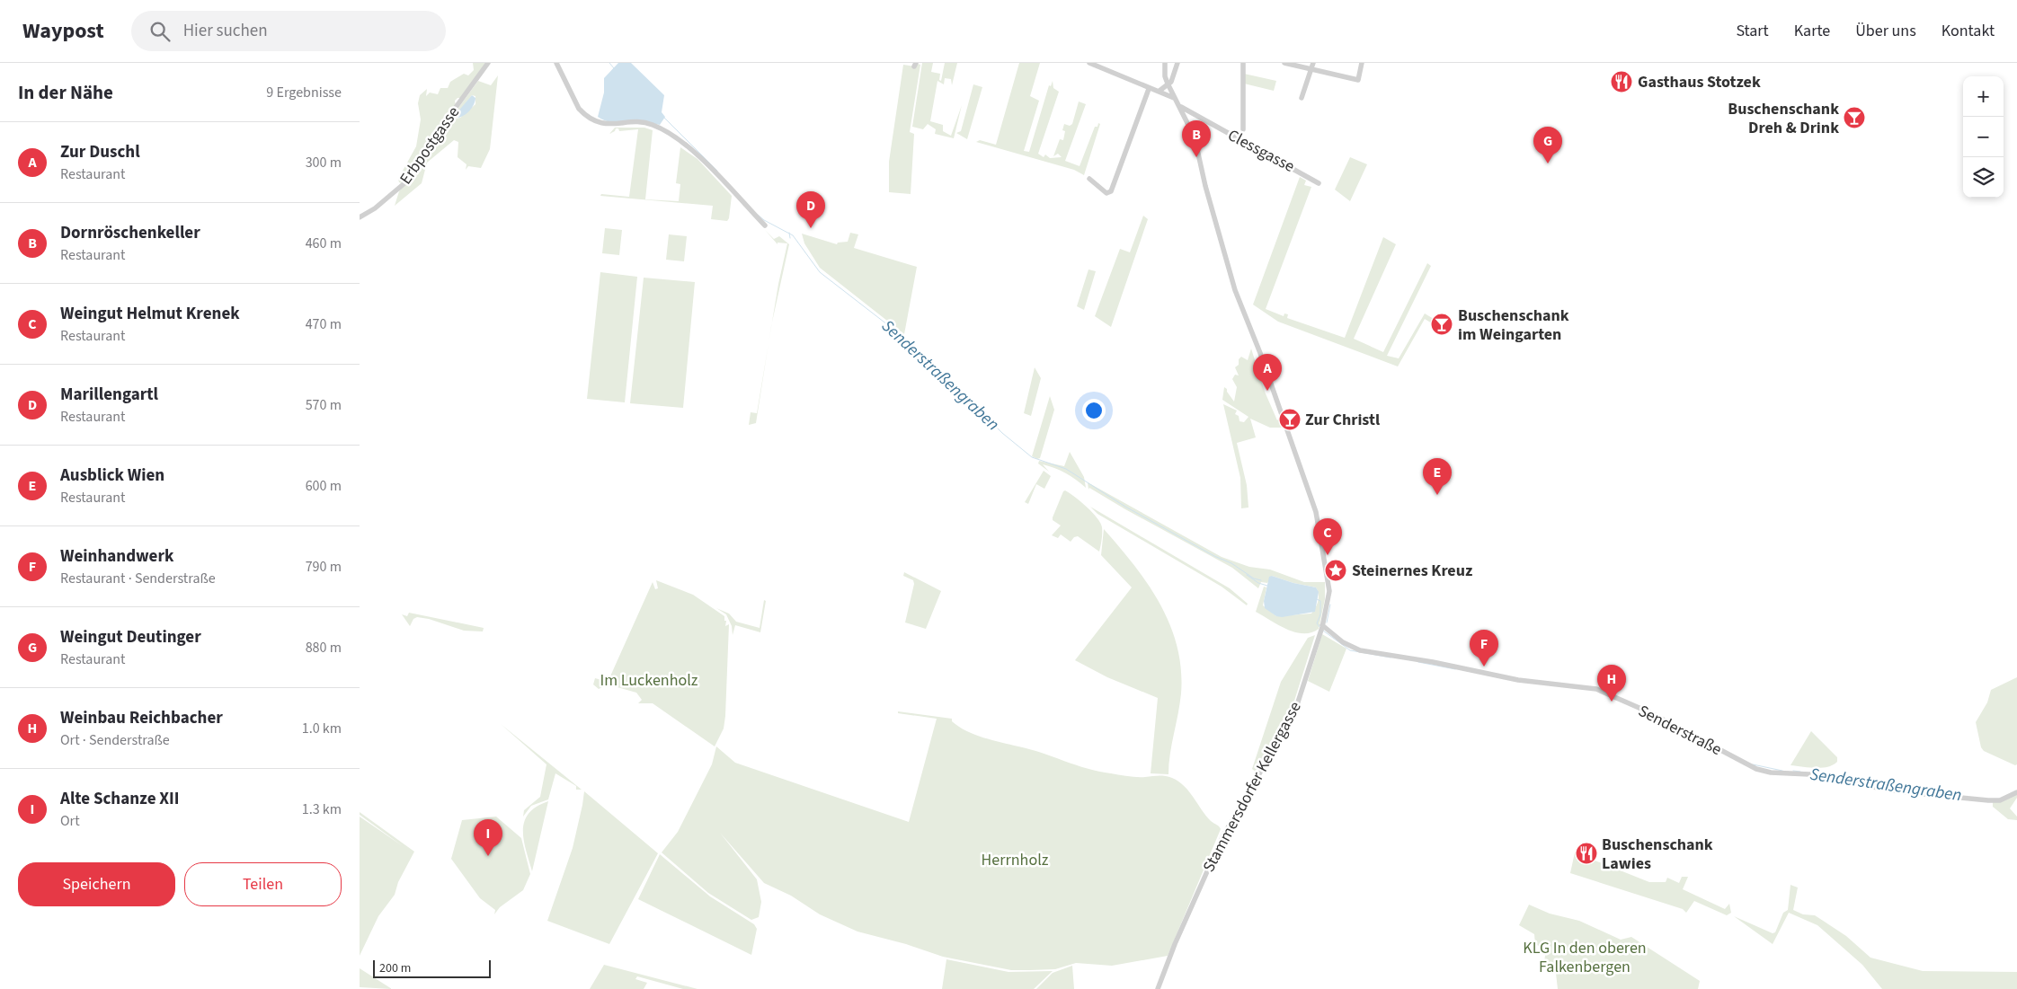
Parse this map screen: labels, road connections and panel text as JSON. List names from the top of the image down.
{
  "streets": {
    "street": [
      "Erbpostgasse",
      "Clessgasse",
      "Senderstraße",
      "Stammersdorfer Kellergasse"
    ]
  },
  "crossings": [
    ["Clessgasse", "Stammersdorfer Kellergasse"],
    ["Senderstraße", "Stammersdorfer Kellergasse"]
  ],
  "water": ["Senderstraßengraben"],
  "parks": ["Im Luckenholz", "Herrnholz", "KLG In den oberen Falkenbergen"],
  "places": {
    "restaurant": ["Gasthaus Stotzek", "Buschenschank Lawies"],
    "bar": ["Buschenschank Dreh & Drink", "Buschenschank im Weingarten", "Zur Christl"],
    "place": ["Steinernes Kreuz"]
  },
  "scale_bar": "200 m",
  "page": {
    "header": "Waypost",
    "search": "Hier suchen",
    "nav": [
      "Start",
      "Karte",
      "Über uns",
      "Kontakt"
    ],
    "heading": ["In der Nähe", "9 Ergebnisse"],
    "map_buttons": ["+", "−"],
    "pins": [
      "B",
      "G",
      "D",
      "A",
      "E",
      "C",
      "F",
      "H",
      "I"
    ],
    "list": [
      {
        "mark": "A",
        "name": "Zur Duschl",
        "note": "Restaurant",
        "value": "300 m"
      },
      {
        "mark": "B",
        "name": "Dornröschenkeller",
        "note": "Restaurant",
        "value": "460 m"
      },
      {
        "mark": "C",
        "name": "Weingut Helmut Krenek",
        "note": "Restaurant",
        "value": "470 m"
      },
      {
        "mark": "D",
        "name": "Marillengartl",
        "note": "Restaurant",
        "value": "570 m"
      },
      {
        "mark": "E",
        "name": "Ausblick Wien",
        "note": "Restaurant",
        "value": "600 m"
      },
      {
        "mark": "F",
        "name": "Weinhandwerk",
        "note": "Restaurant · Senderstraße",
        "value": "790 m"
      },
      {
        "mark": "G",
        "name": "Weingut Deutinger",
        "note": "Restaurant",
        "value": "880 m"
      },
      {
        "mark": "H",
        "name": "Weinbau Reichbacher",
        "note": "Ort · Senderstraße",
        "value": "1.0 km"
      },
      {
        "mark": "I",
        "name": "Alte Schanze XII",
        "note": "Ort",
        "value": "1.3 km"
      }
    ],
    "buttons": ["Speichern", "Teilen"],
    "scale": "200 m"
  }
}
